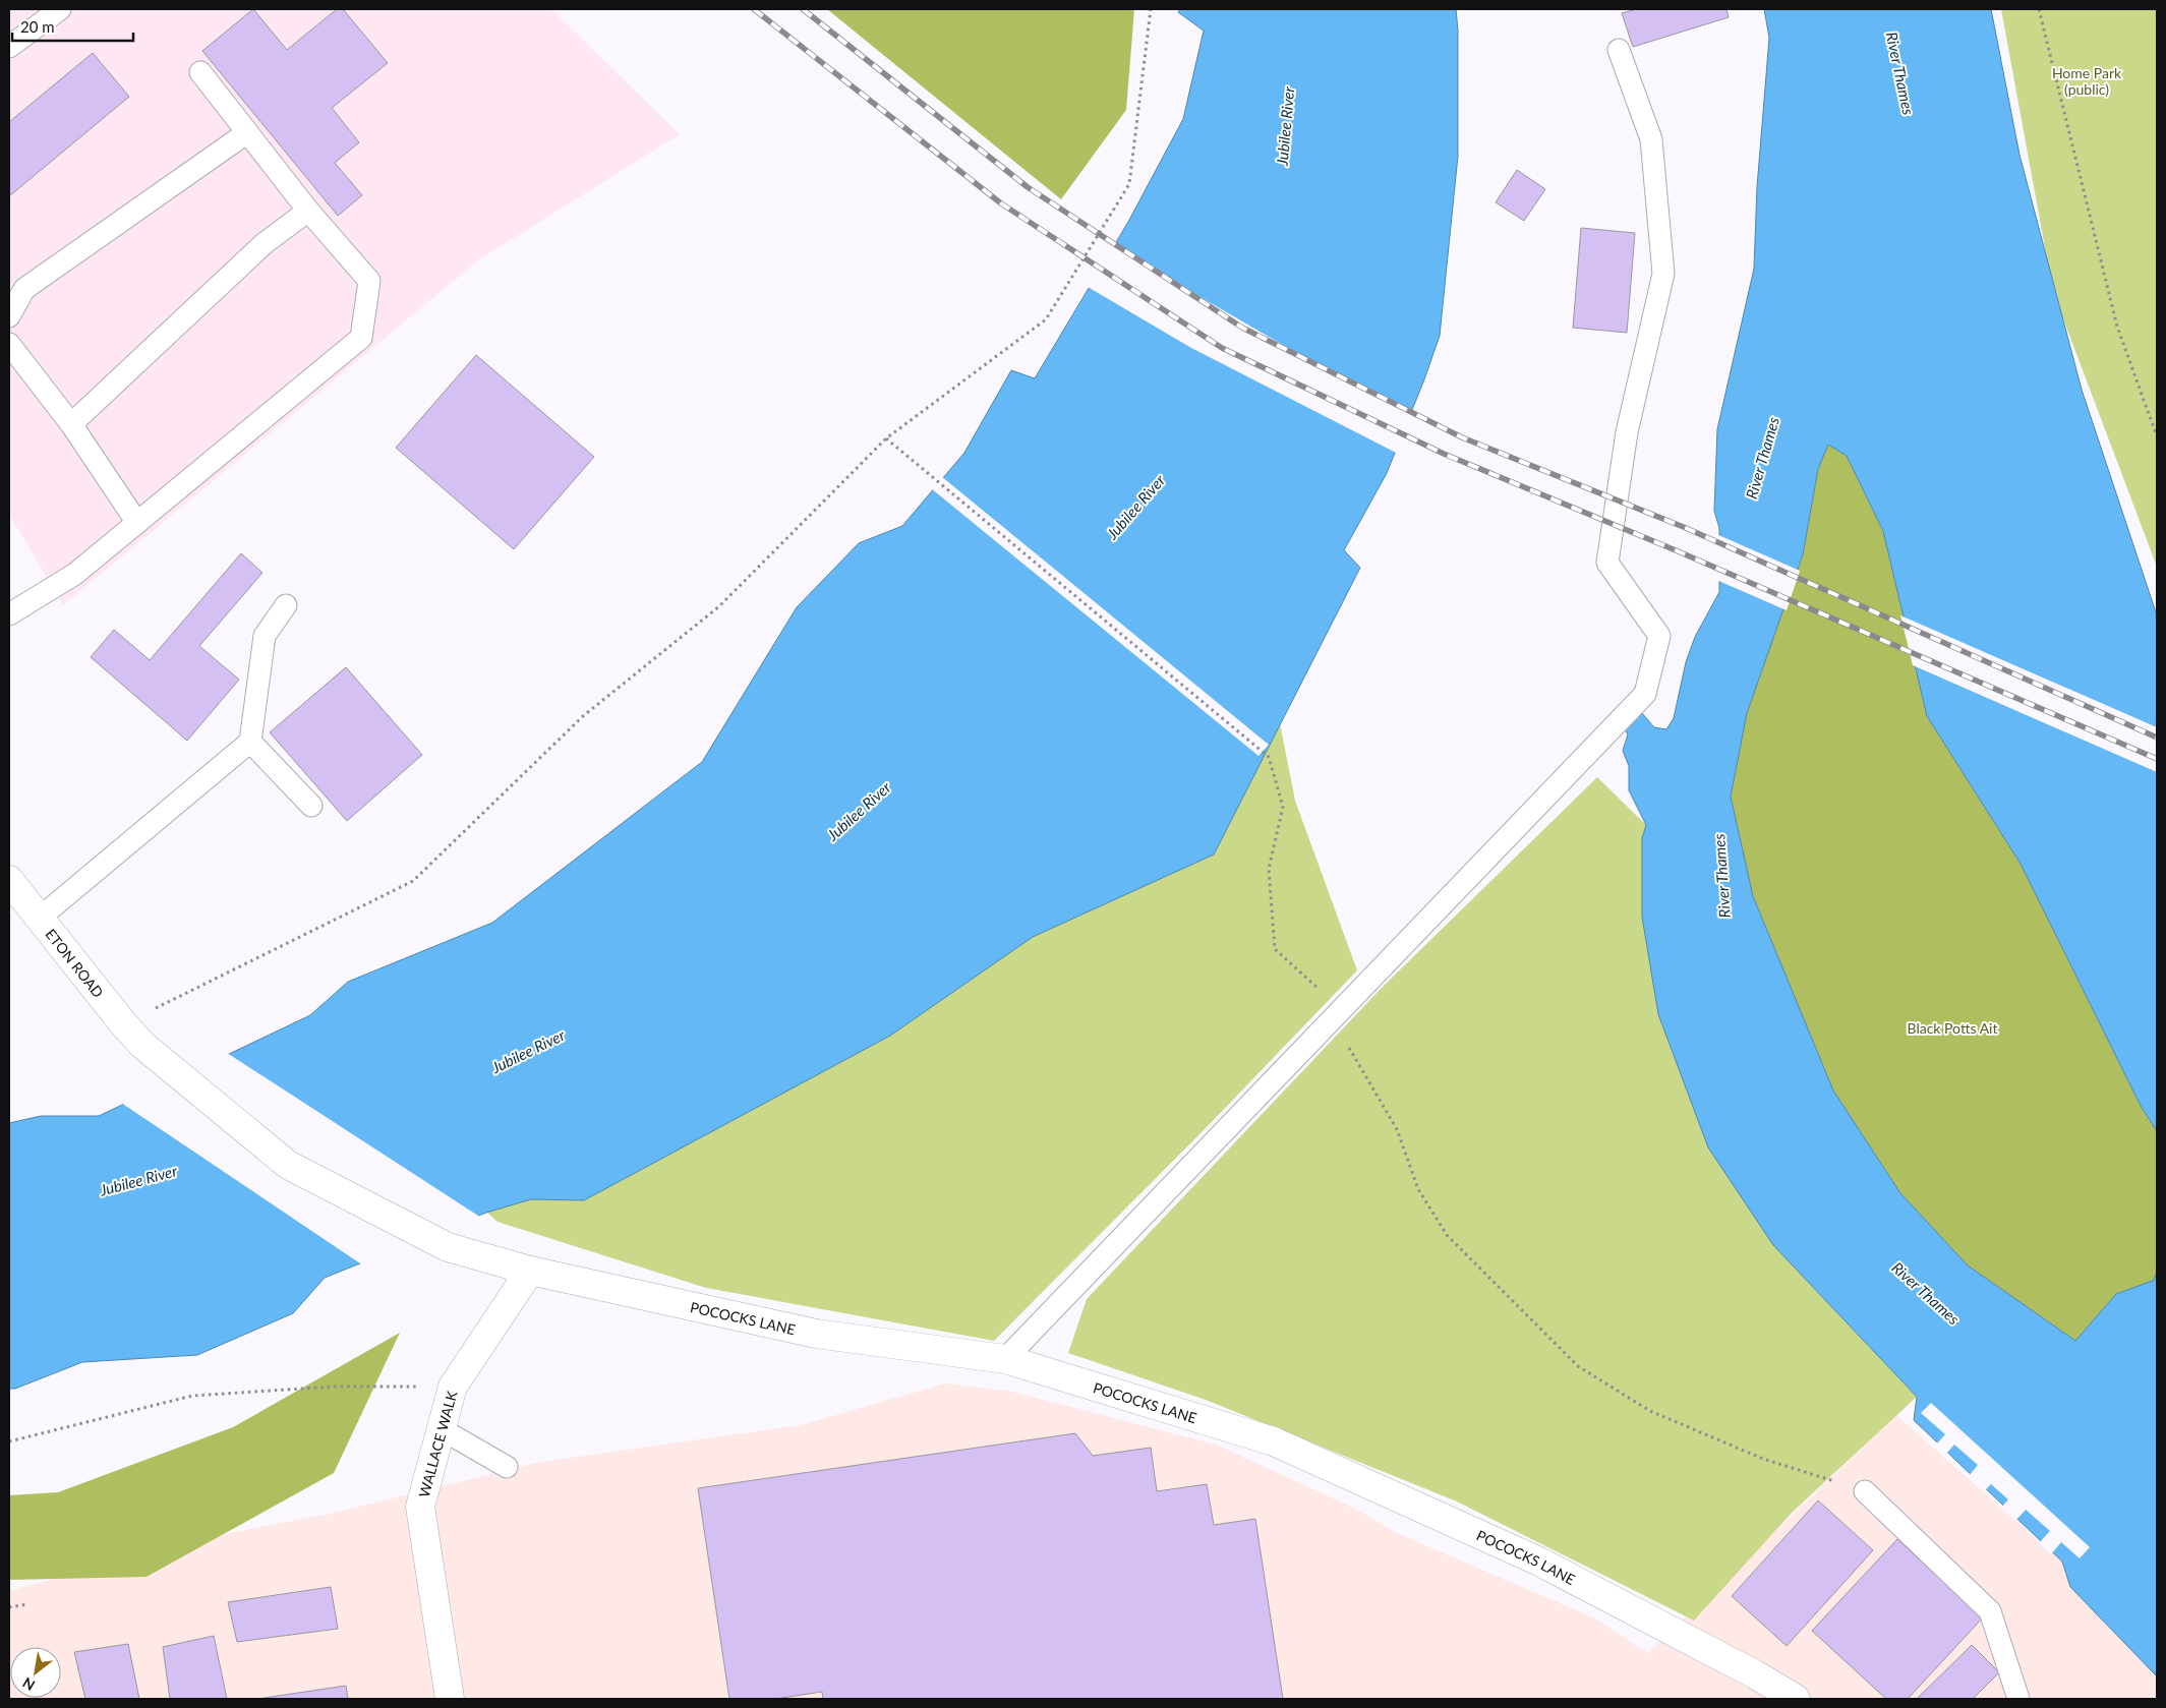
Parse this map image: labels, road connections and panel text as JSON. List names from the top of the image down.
{
  "streets": {
    "main road": ["ETON ROAD", "POCOCKS LANE", "WALLACE WALK"]
  },
  "crossings": [
    ["ETON ROAD", "POCOCKS LANE"],
    ["POCOCKS LANE", "WALLACE WALK"]
  ],
  "water": ["River Thames", "Jubilee River"],
  "parks": ["Home Park (public)", "Black Potts Ait"],
  "scale_bar": "20 m",
  "north": "bottom left"
}
